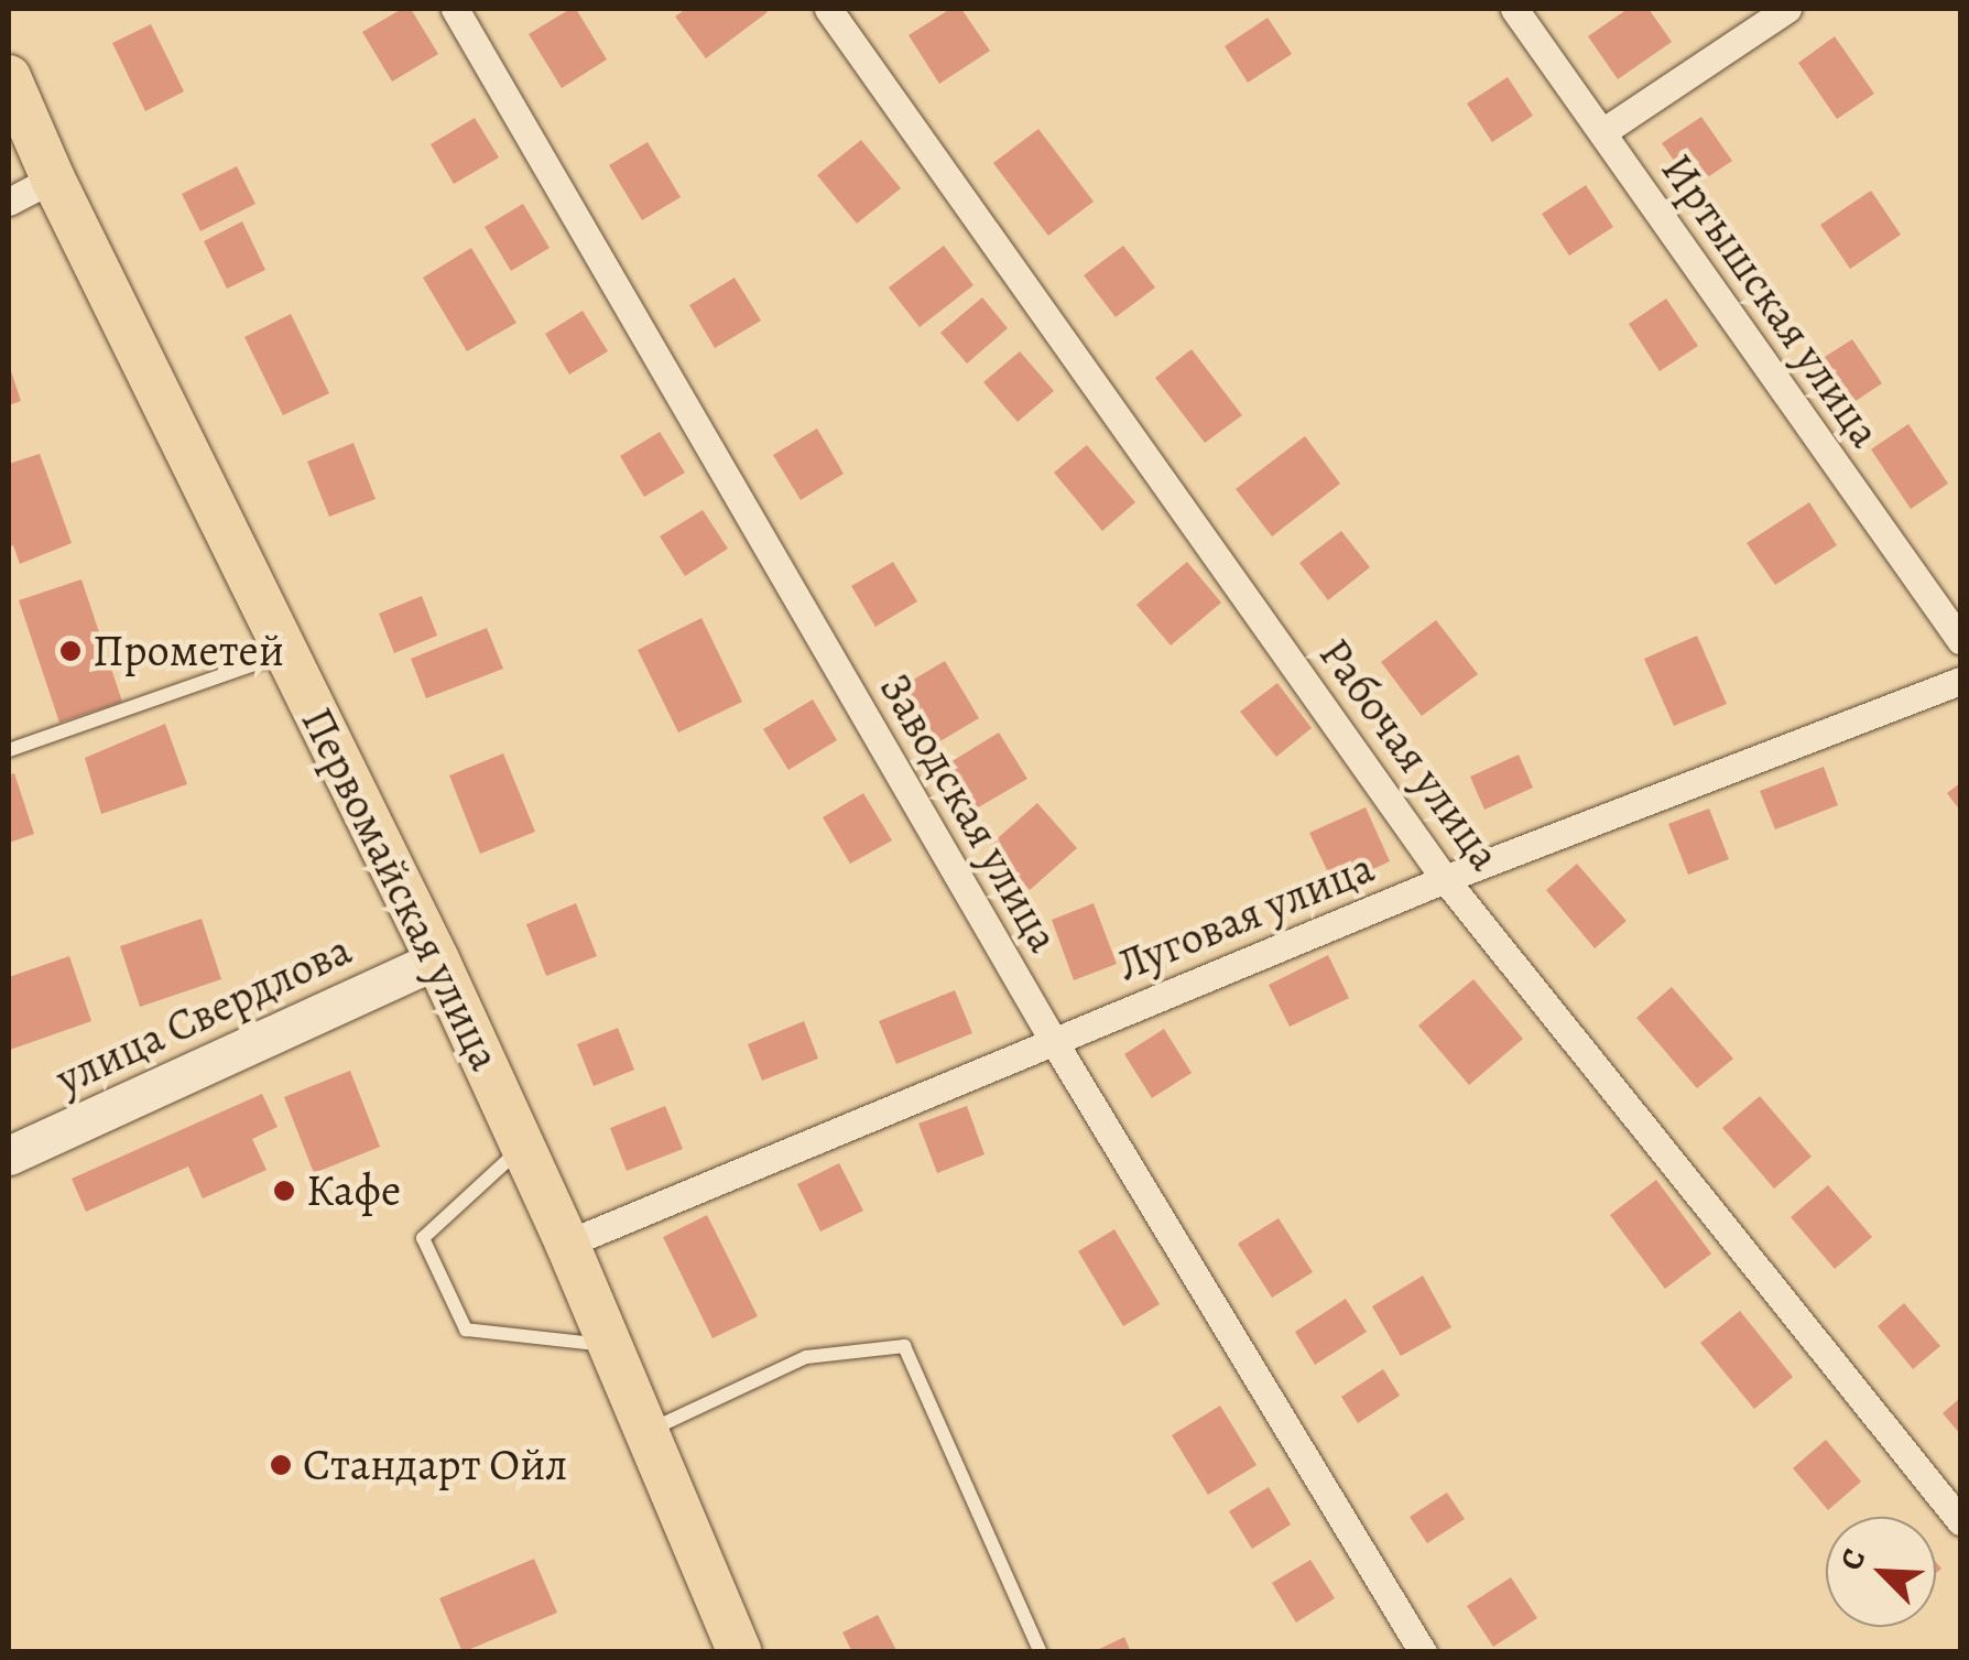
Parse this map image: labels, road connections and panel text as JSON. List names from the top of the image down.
{
  "streets": {
    "main road": ["Первомайская улица", "улица Свердлова"],
    "street": [
      "Иртышская улица",
      "Рабочая улица",
      "Заводская улица",
      "Луговая улица"
    ]
  },
  "crossings": [
    ["Рабочая улица", "Луговая улица"],
    ["Заводская улица", "Луговая улица"],
    ["Первомайская улица", "Луговая улица"],
    ["Первомайская улица", "улица Свердлова"]
  ],
  "places": ["Прометей", "Кафе", "Стандарт Ойл"],
  "north": "top left"
}
